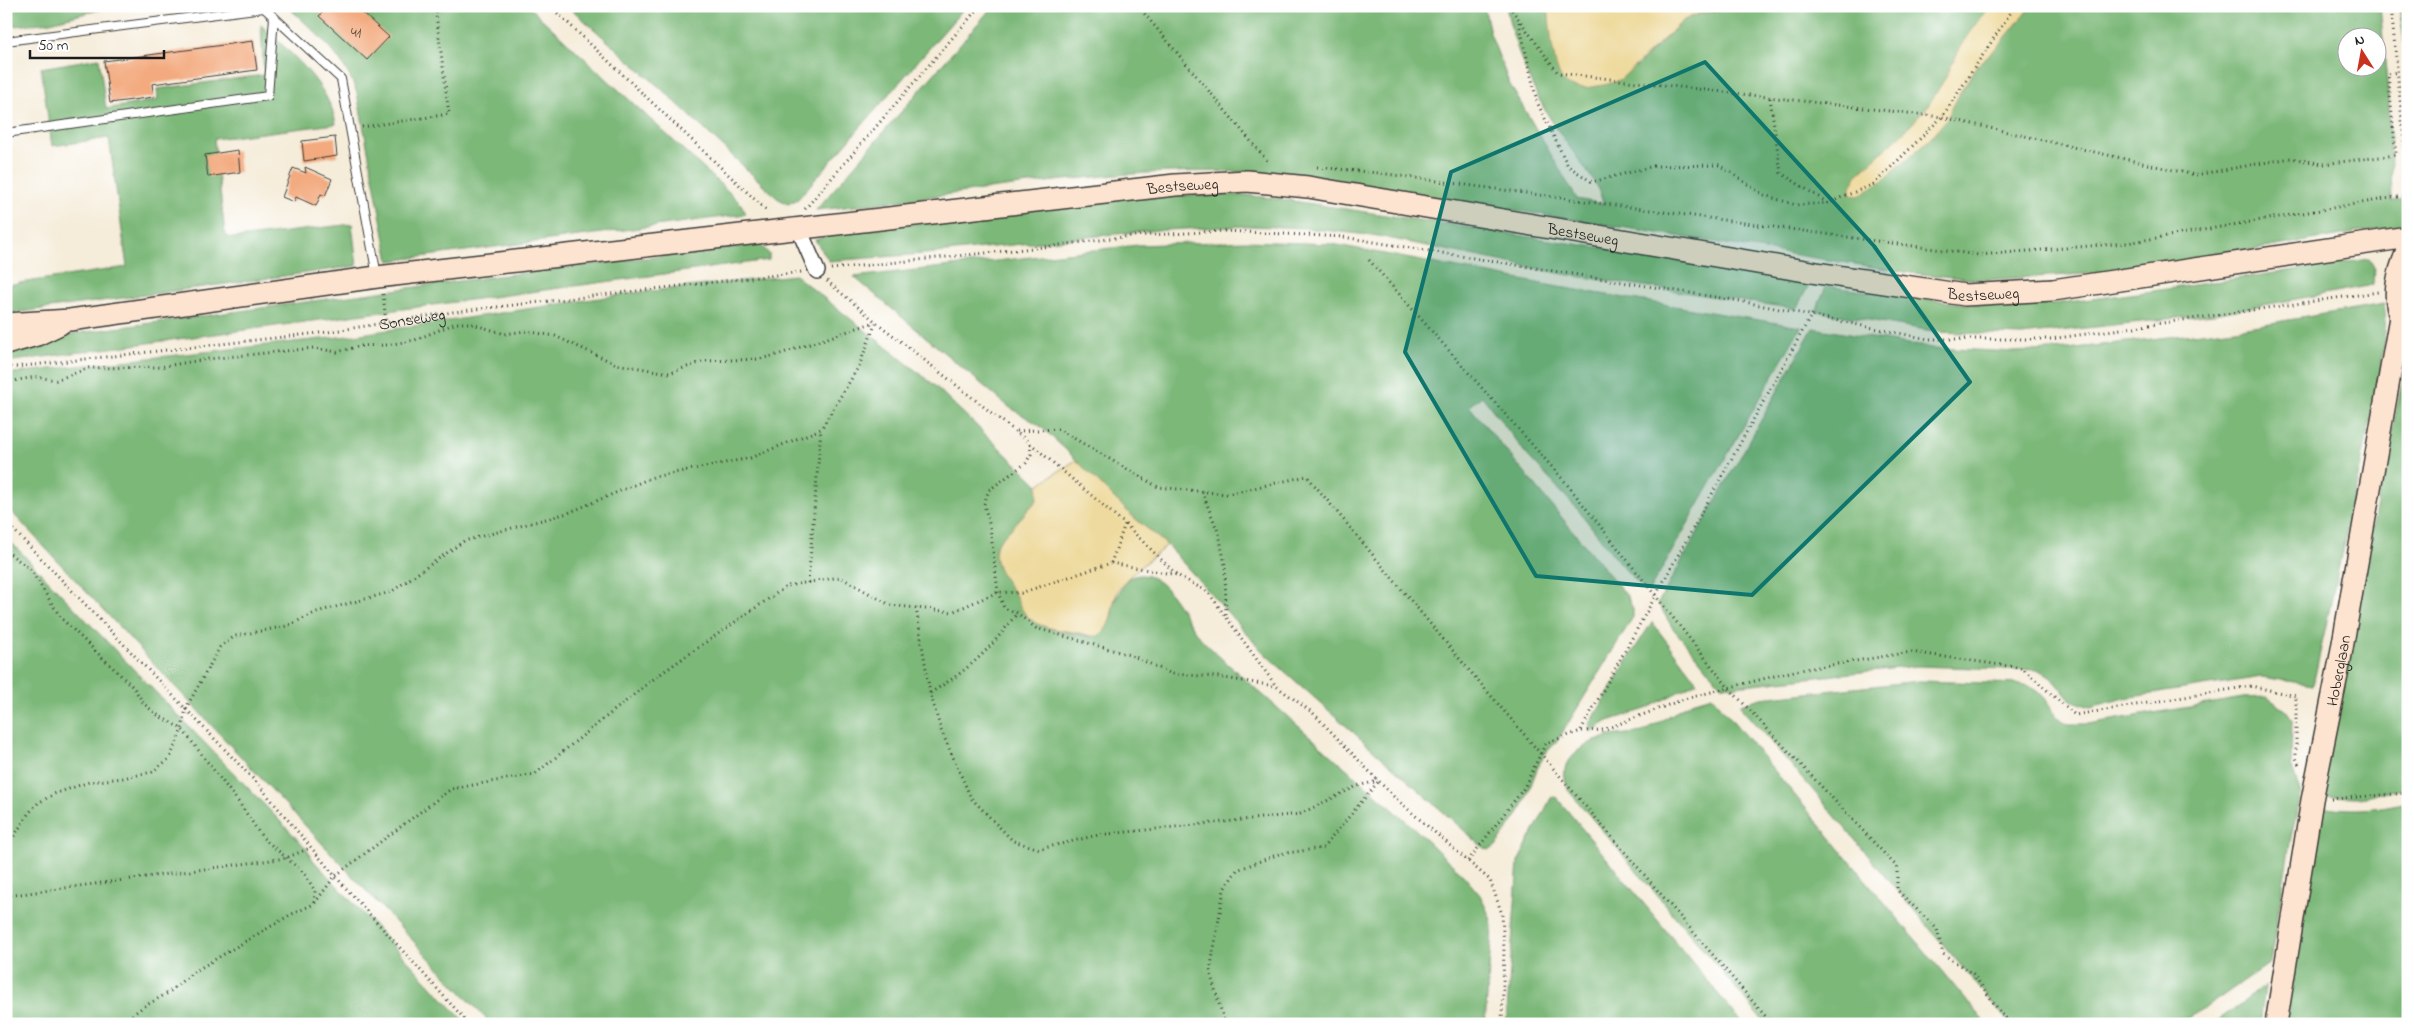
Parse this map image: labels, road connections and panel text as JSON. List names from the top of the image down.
{
  "streets": {
    "main road": ["Bestseweg", "Hoberglaan"],
    "path": ["Sonseweg"]
  },
  "house_numbers": ["41"],
  "scale_bar": "50 m",
  "north": "top"
}
